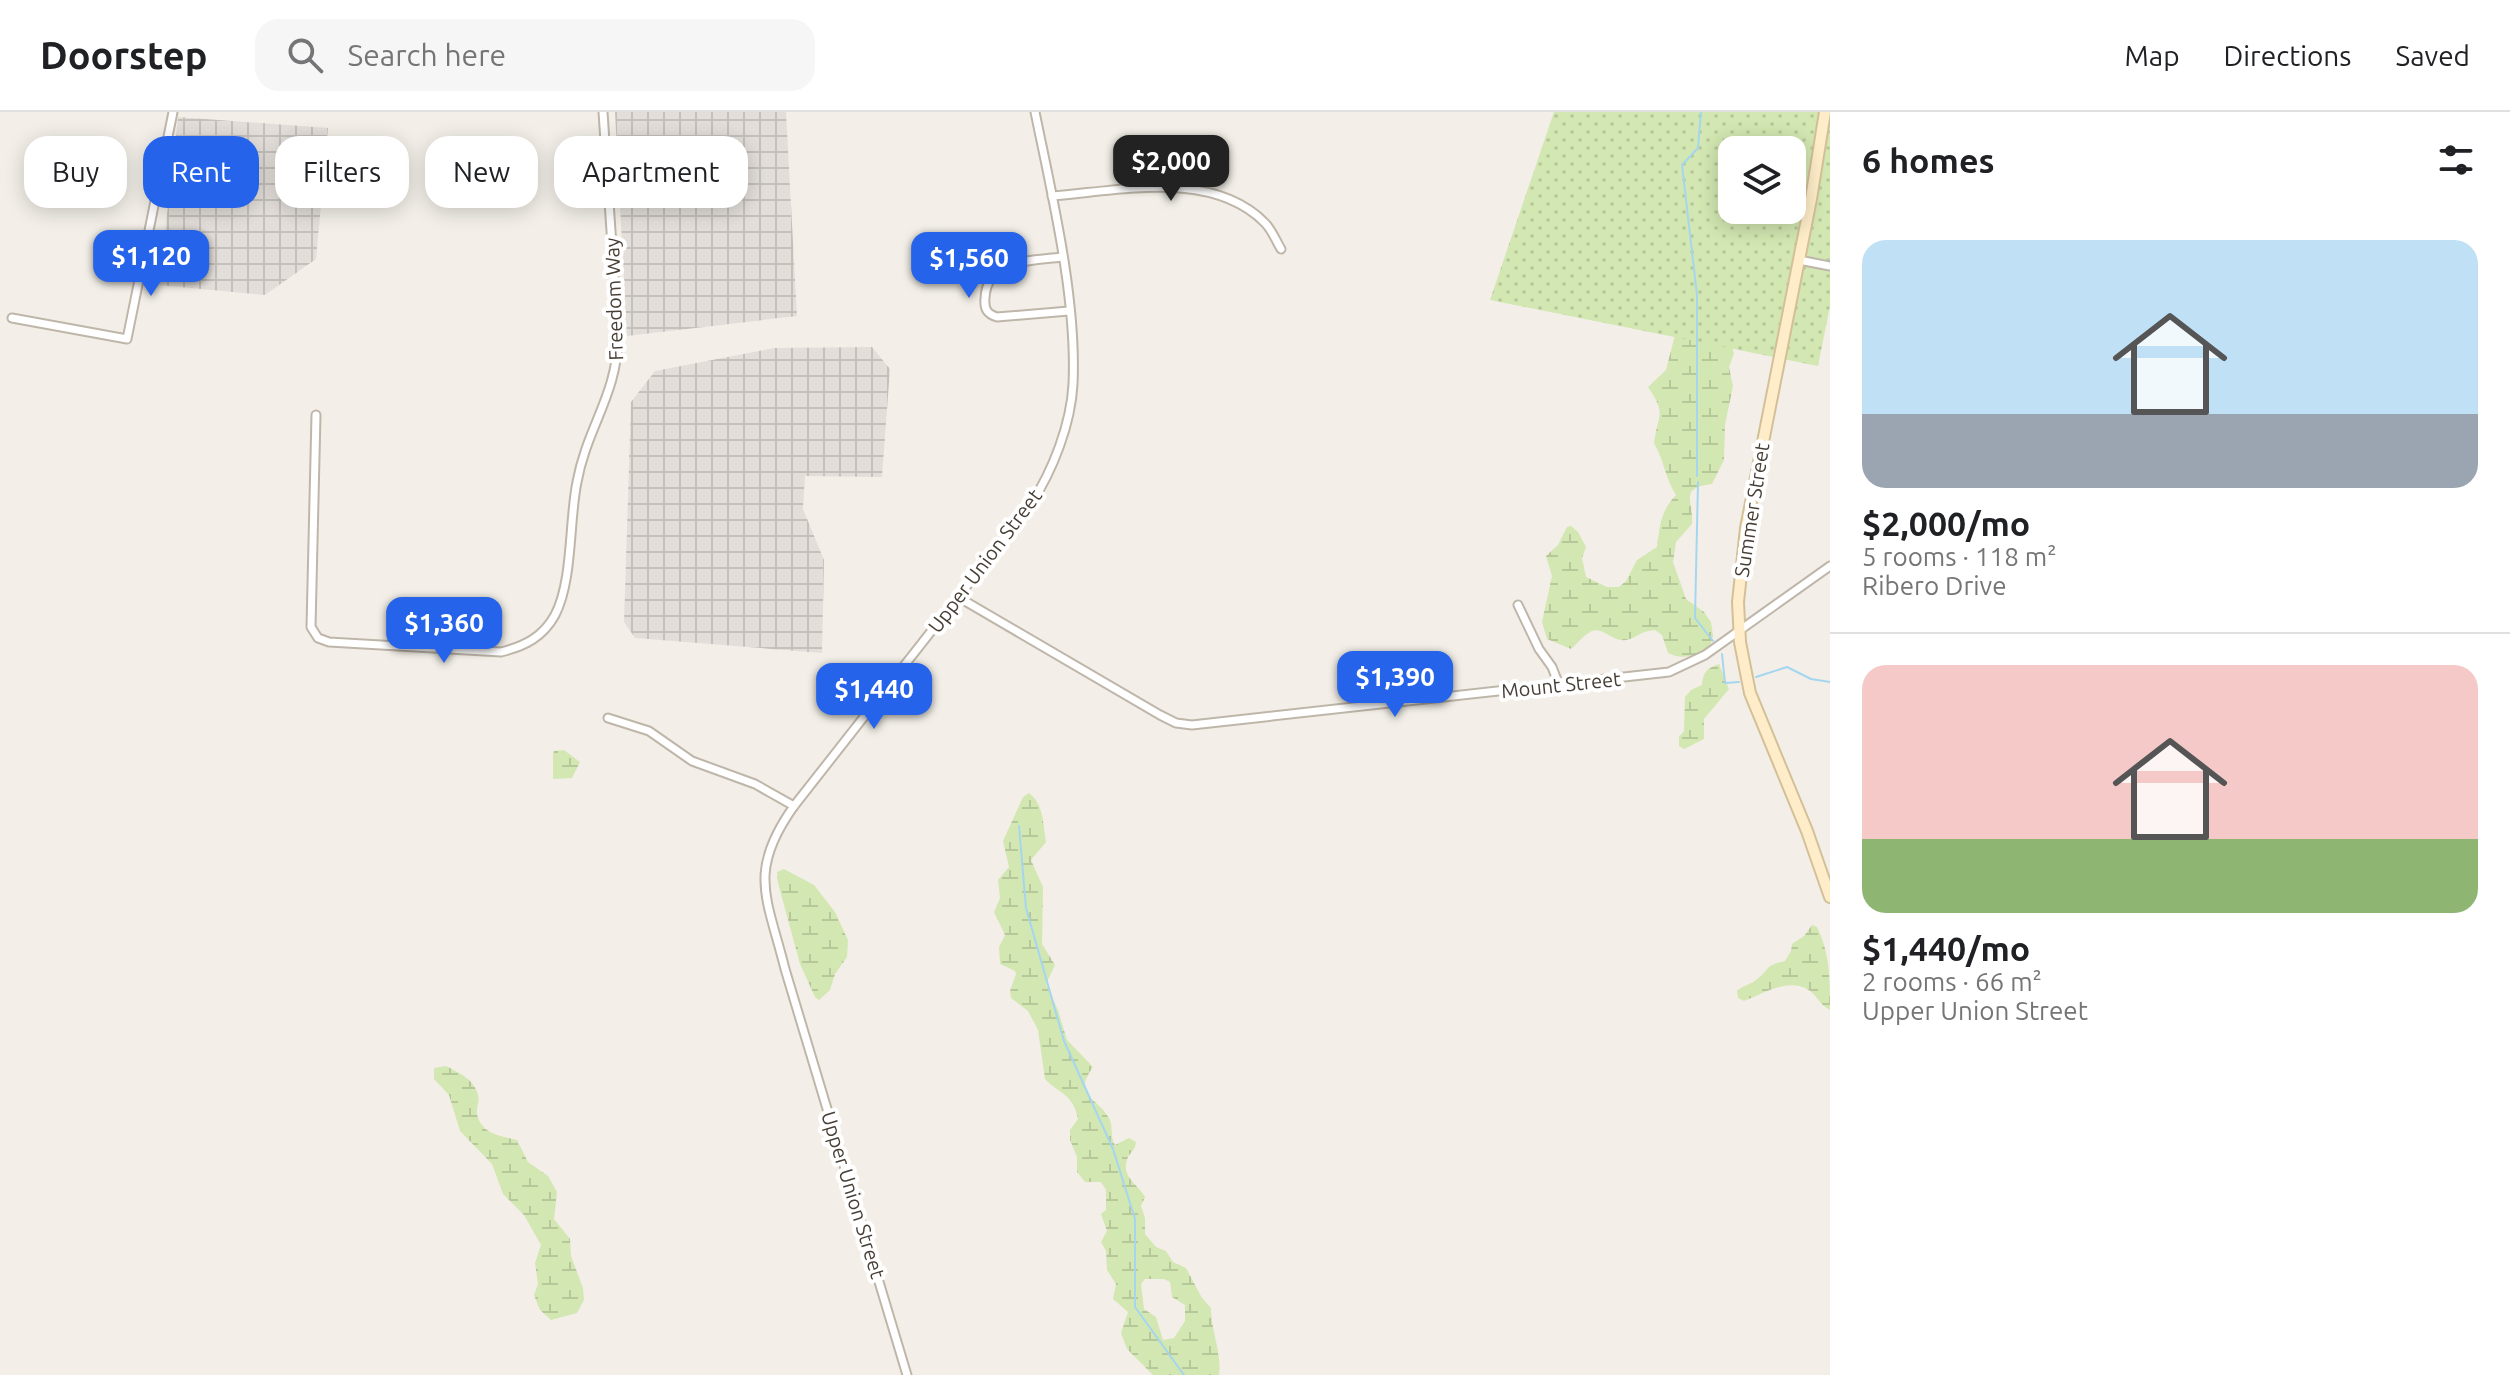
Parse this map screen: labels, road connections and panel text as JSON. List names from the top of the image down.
{
  "streets": {
    "main road": ["Summer Street"],
    "street": ["Freedom Way", "Upper Union Street", "Mount Street"]
  },
  "crossings": [
    ["Summer Street", "Mount Street"],
    ["Upper Union Street", "Mount Street"]
  ],
  "page": {
    "header": "Doorstep",
    "search": "Search here",
    "nav": ["Map", "Directions", "Saved"],
    "heading": "6 homes",
    "price": [
      "$2,000",
      "$1,120",
      "$1,560",
      "$1,360",
      "$1,390",
      "$1,440"
    ],
    "chip": [
      "Buy",
      "Rent",
      "Filters",
      "New",
      "Apartment"
    ],
    "list": [
      {
        "name": "$2,000/mo",
        "note": "5 rooms · 118 m² · Ribero Drive"
      },
      {
        "name": "$1,440/mo",
        "note": "2 rooms · 66 m² · Upper Union Street"
      }
    ]
  }
}
